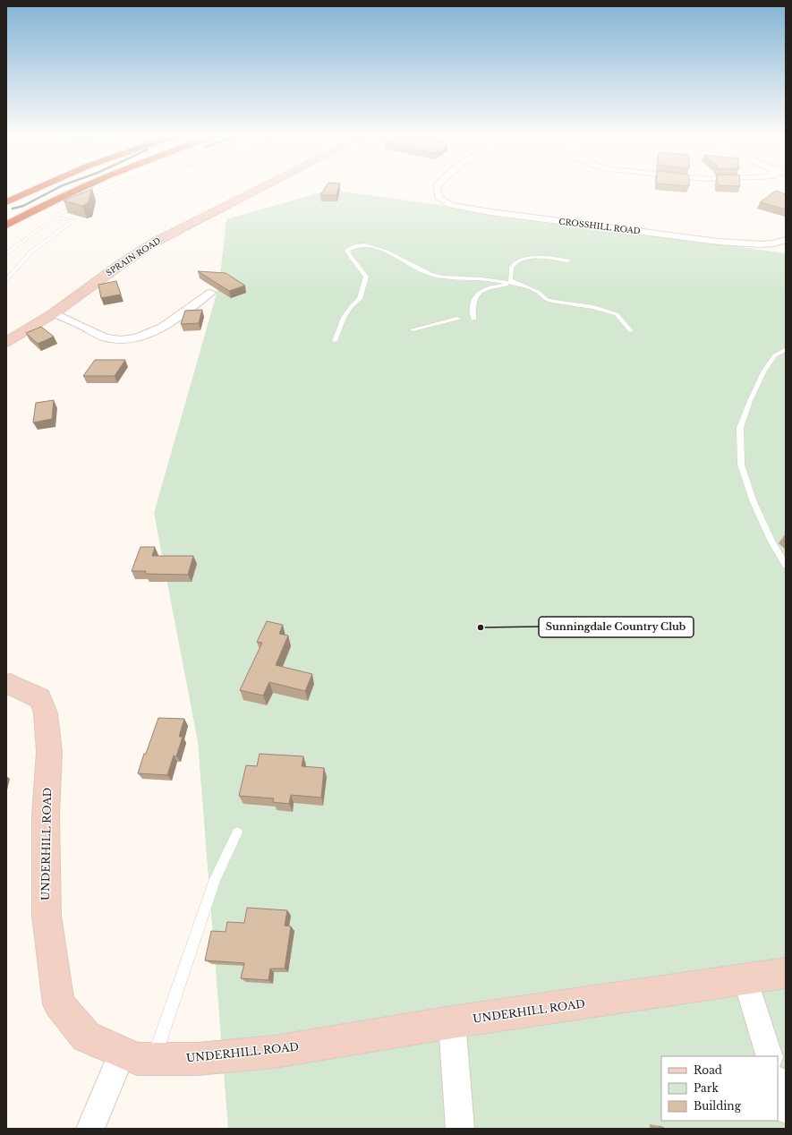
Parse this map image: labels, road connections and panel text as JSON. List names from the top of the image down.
{
  "streets": {
    "street": ["CROSSHILL ROAD", "SPRAIN ROAD", "UNDERHILL ROAD"]
  },
  "places": ["Sunningdale Country Club"],
  "legend": ["Road", "Park", "Building"]
}
